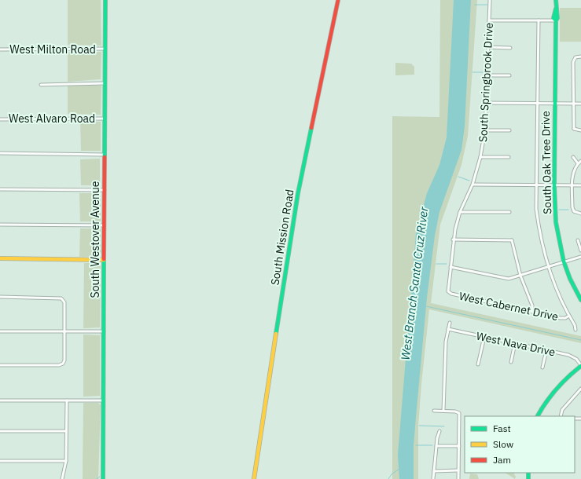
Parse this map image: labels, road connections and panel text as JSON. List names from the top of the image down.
{
  "streets": {
    "street": [
      "West Milton Road",
      "South Springbrook Drive",
      "West Alvaro Road",
      "South Oak Tree Drive",
      "South Mission Road",
      "South Westover Avenue",
      "West Cabernet Drive",
      "West Nava Drive"
    ]
  },
  "crossings": [
    ["West Milton Road", "South Westover Avenue"],
    ["South Springbrook Drive", "West Cabernet Drive"],
    ["West Alvaro Road", "South Westover Avenue"]
  ],
  "water": ["West Branch Santa Cruz River"],
  "legend": ["Fast", "Slow", "Jam"]
}
